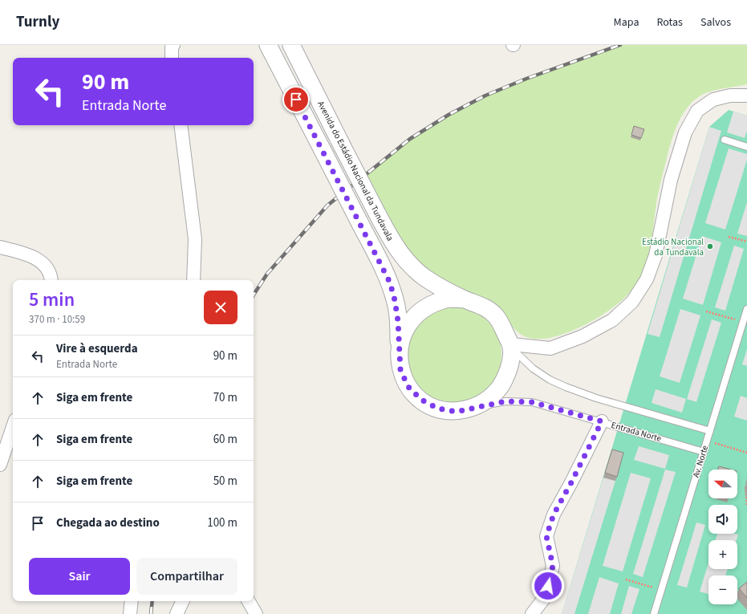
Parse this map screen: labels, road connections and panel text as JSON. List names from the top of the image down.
{
  "streets": {
    "street": ["Avenida do Estádio Nacional da Tundavala"],
    "lane": ["Entrada Norte", "Av. Norte"]
  },
  "crossings": [
    ["Avenida do Estádio Nacional da Tundavala", "Entrada Norte"],
    ["Entrada Norte", "Av. Norte"]
  ],
  "places": ["Estádio Nacional da Tundavala"],
  "north": "left",
  "page": {
    "header": "Turnly",
    "nav": ["Mapa", "Rotas", "Salvos"],
    "turn": ["90 m", "Entrada Norte"],
    "heading": ["5 min", "370 m · 10:59"],
    "list": [
      {
        "name": "Vire à esquerda",
        "note": "Entrada Norte",
        "value": "90 m"
      },
      {
        "name": "Siga em frente",
        "value": "70 m"
      },
      {
        "name": "Siga em frente",
        "value": "60 m"
      },
      {
        "name": "Siga em frente",
        "value": "50 m"
      },
      {
        "name": "Chegada ao destino",
        "value": "100 m"
      }
    ],
    "map_buttons": ["+", "−"],
    "buttons": ["Sair", "Compartilhar"]
  }
}
